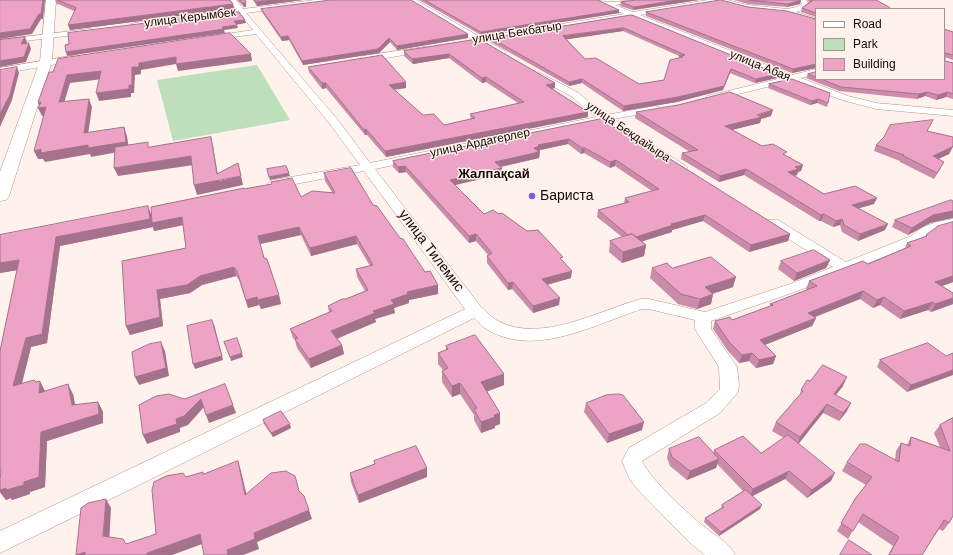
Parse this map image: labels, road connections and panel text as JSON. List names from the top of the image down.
{
  "streets": {
    "street": [
      "улица Керымбек",
      "улица Бекбатыр",
      "улица Абая",
      "улица Бекдайыра",
      "улица Ардагерлер",
      "улица Тилемис"
    ]
  },
  "crossings": [
    ["улица Керымбек", "улица Тилемис"],
    ["улица Бекбатыр", "улица Абая"],
    ["улица Бекдайыра", "улица Ардагерлер"],
    ["улица Ардагерлер", "улица Тилемис"]
  ],
  "districts": ["Жалпақсай"],
  "places": ["Бариста"],
  "legend": ["Road", "Park", "Building"]
}
